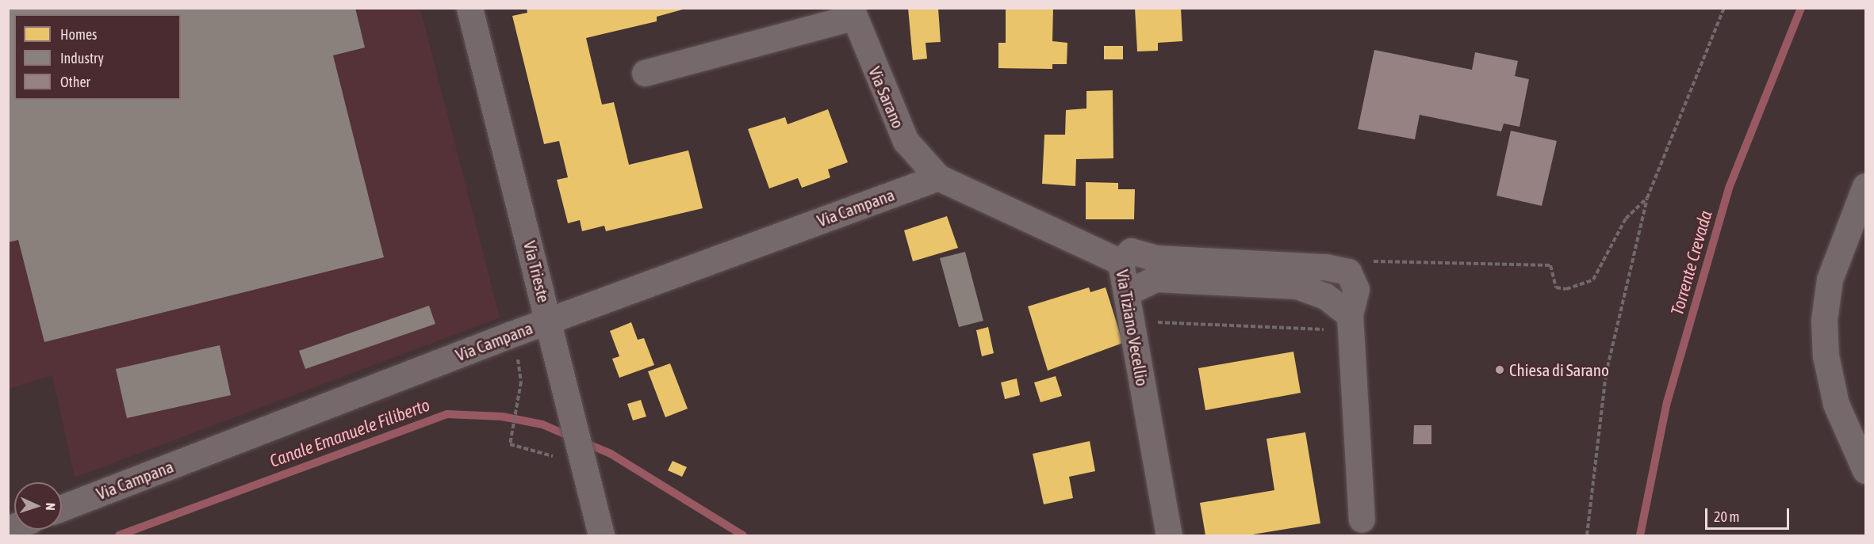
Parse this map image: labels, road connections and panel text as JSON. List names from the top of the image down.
{
  "streets": {
    "street": [
      "Via Sarano",
      "Via Campana",
      "Via Trieste",
      "Via Tiziano Vecellio"
    ]
  },
  "crossings": [
    ["Via Sarano", "Via Campana"],
    ["Via Sarano", "Via Tiziano Vecellio"],
    ["Via Campana", "Via Trieste"],
    ["Via Campana", "Via Tiziano Vecellio"]
  ],
  "water": ["Torrente Crevada", "Canale Emanuele Filiberto"],
  "places": ["Chiesa di Sarano"],
  "legend": ["Homes", "Industry", "Other"],
  "scale_bar": "20 m",
  "north": "right"
}
